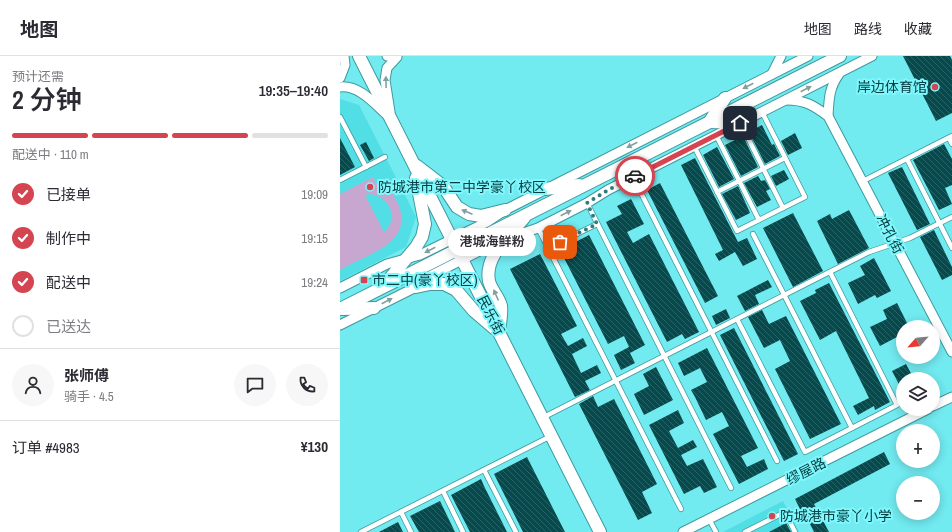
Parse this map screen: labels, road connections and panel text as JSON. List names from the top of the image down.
{
  "streets": {
    "street": ["冲孔街", "民乐街", "缪屋路"]
  },
  "places": {
    "other": [
      "岸边体育馆",
      "防城港市第二中学豪丫校区",
      "港城海鲜粉",
      "防城港市豪丫小学"
    ],
    "transit": ["市二中(豪丫校区)"]
  },
  "north": "bottom left",
  "page": {
    "header": "地图",
    "nav": ["地图", "路线", "收藏"],
    "heading": ["2 分钟", "预计还需", "19:35–19:40"],
    "panel": [
      "张师傅",
      "骑手 · 4.5",
      "订单 #4983",
      "¥130"
    ],
    "bar": "配送中 · 110 m",
    "list": [
      ["已接单", "19:09"],
      ["制作中", "19:15"],
      ["配送中", "19:24"],
      "已送达"
    ],
    "bubble": "港城海鲜粉",
    "map_buttons": ["+", "−"]
  }
}
